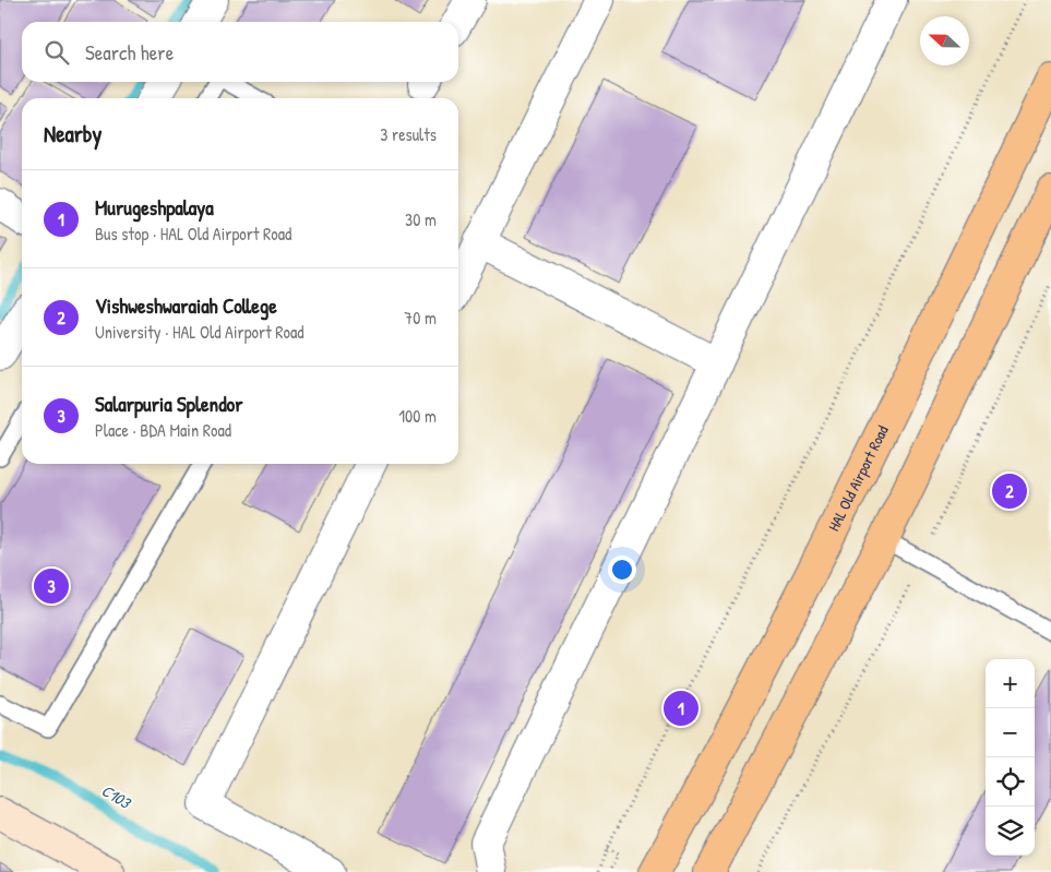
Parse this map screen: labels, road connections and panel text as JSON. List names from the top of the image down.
{
  "streets": {
    "main road": ["HAL Old Airport Road"]
  },
  "water": ["C103"],
  "north": "left",
  "page": {
    "search": "Search here",
    "heading": ["Nearby", "3 results"],
    "list": [
      {
        "mark": "1",
        "name": "Murugeshpalaya",
        "note": "Bus stop · HAL Old Airport Road",
        "value": "30 m"
      },
      {
        "mark": "2",
        "name": "Vishweshwaraiah College",
        "note": "University · HAL Old Airport Road",
        "value": "70 m"
      },
      {
        "mark": "3",
        "name": "Salarpuria Splendor",
        "note": "Place · BDA Main Road",
        "value": "100 m"
      }
    ],
    "pins": ["2", "3", "1"],
    "map_buttons": ["+", "−"]
  }
}
